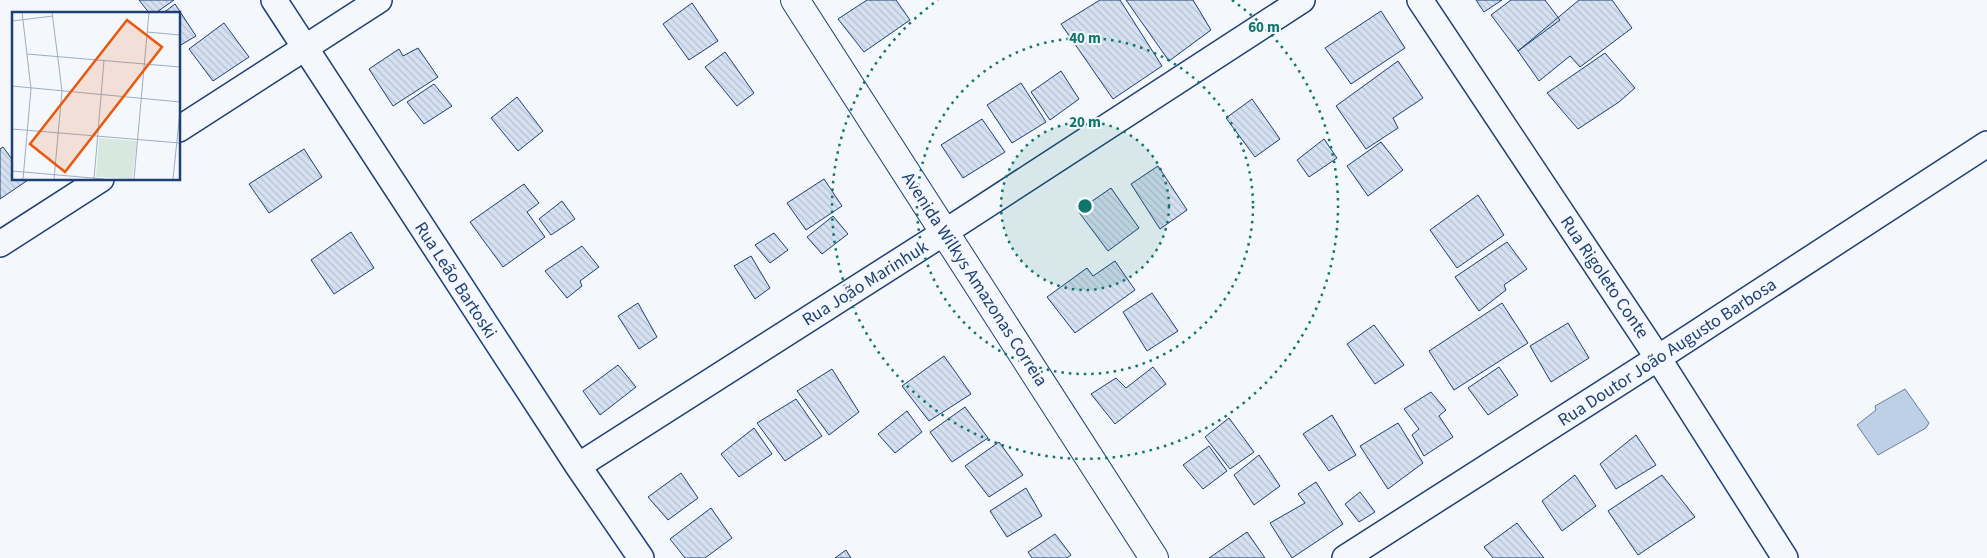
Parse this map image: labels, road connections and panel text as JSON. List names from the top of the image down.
{
  "streets": {
    "street": [
      "Rua Rigoleto Conte",
      "Avenida Wilkys Amazonas Correia",
      "Rua Leão Bartoski",
      "Rua João Marinhuk",
      "Rua Doutor João Augusto Barbosa"
    ]
  },
  "crossings": [
    ["Rua Rigoleto Conte", "Rua Doutor João Augusto Barbosa"],
    ["Avenida Wilkys Amazonas Correia", "Rua João Marinhuk"],
    ["Rua Leão Bartoski", "Rua João Marinhuk"]
  ],
  "rings": ["60 m", "40 m", "20 m"]
}
